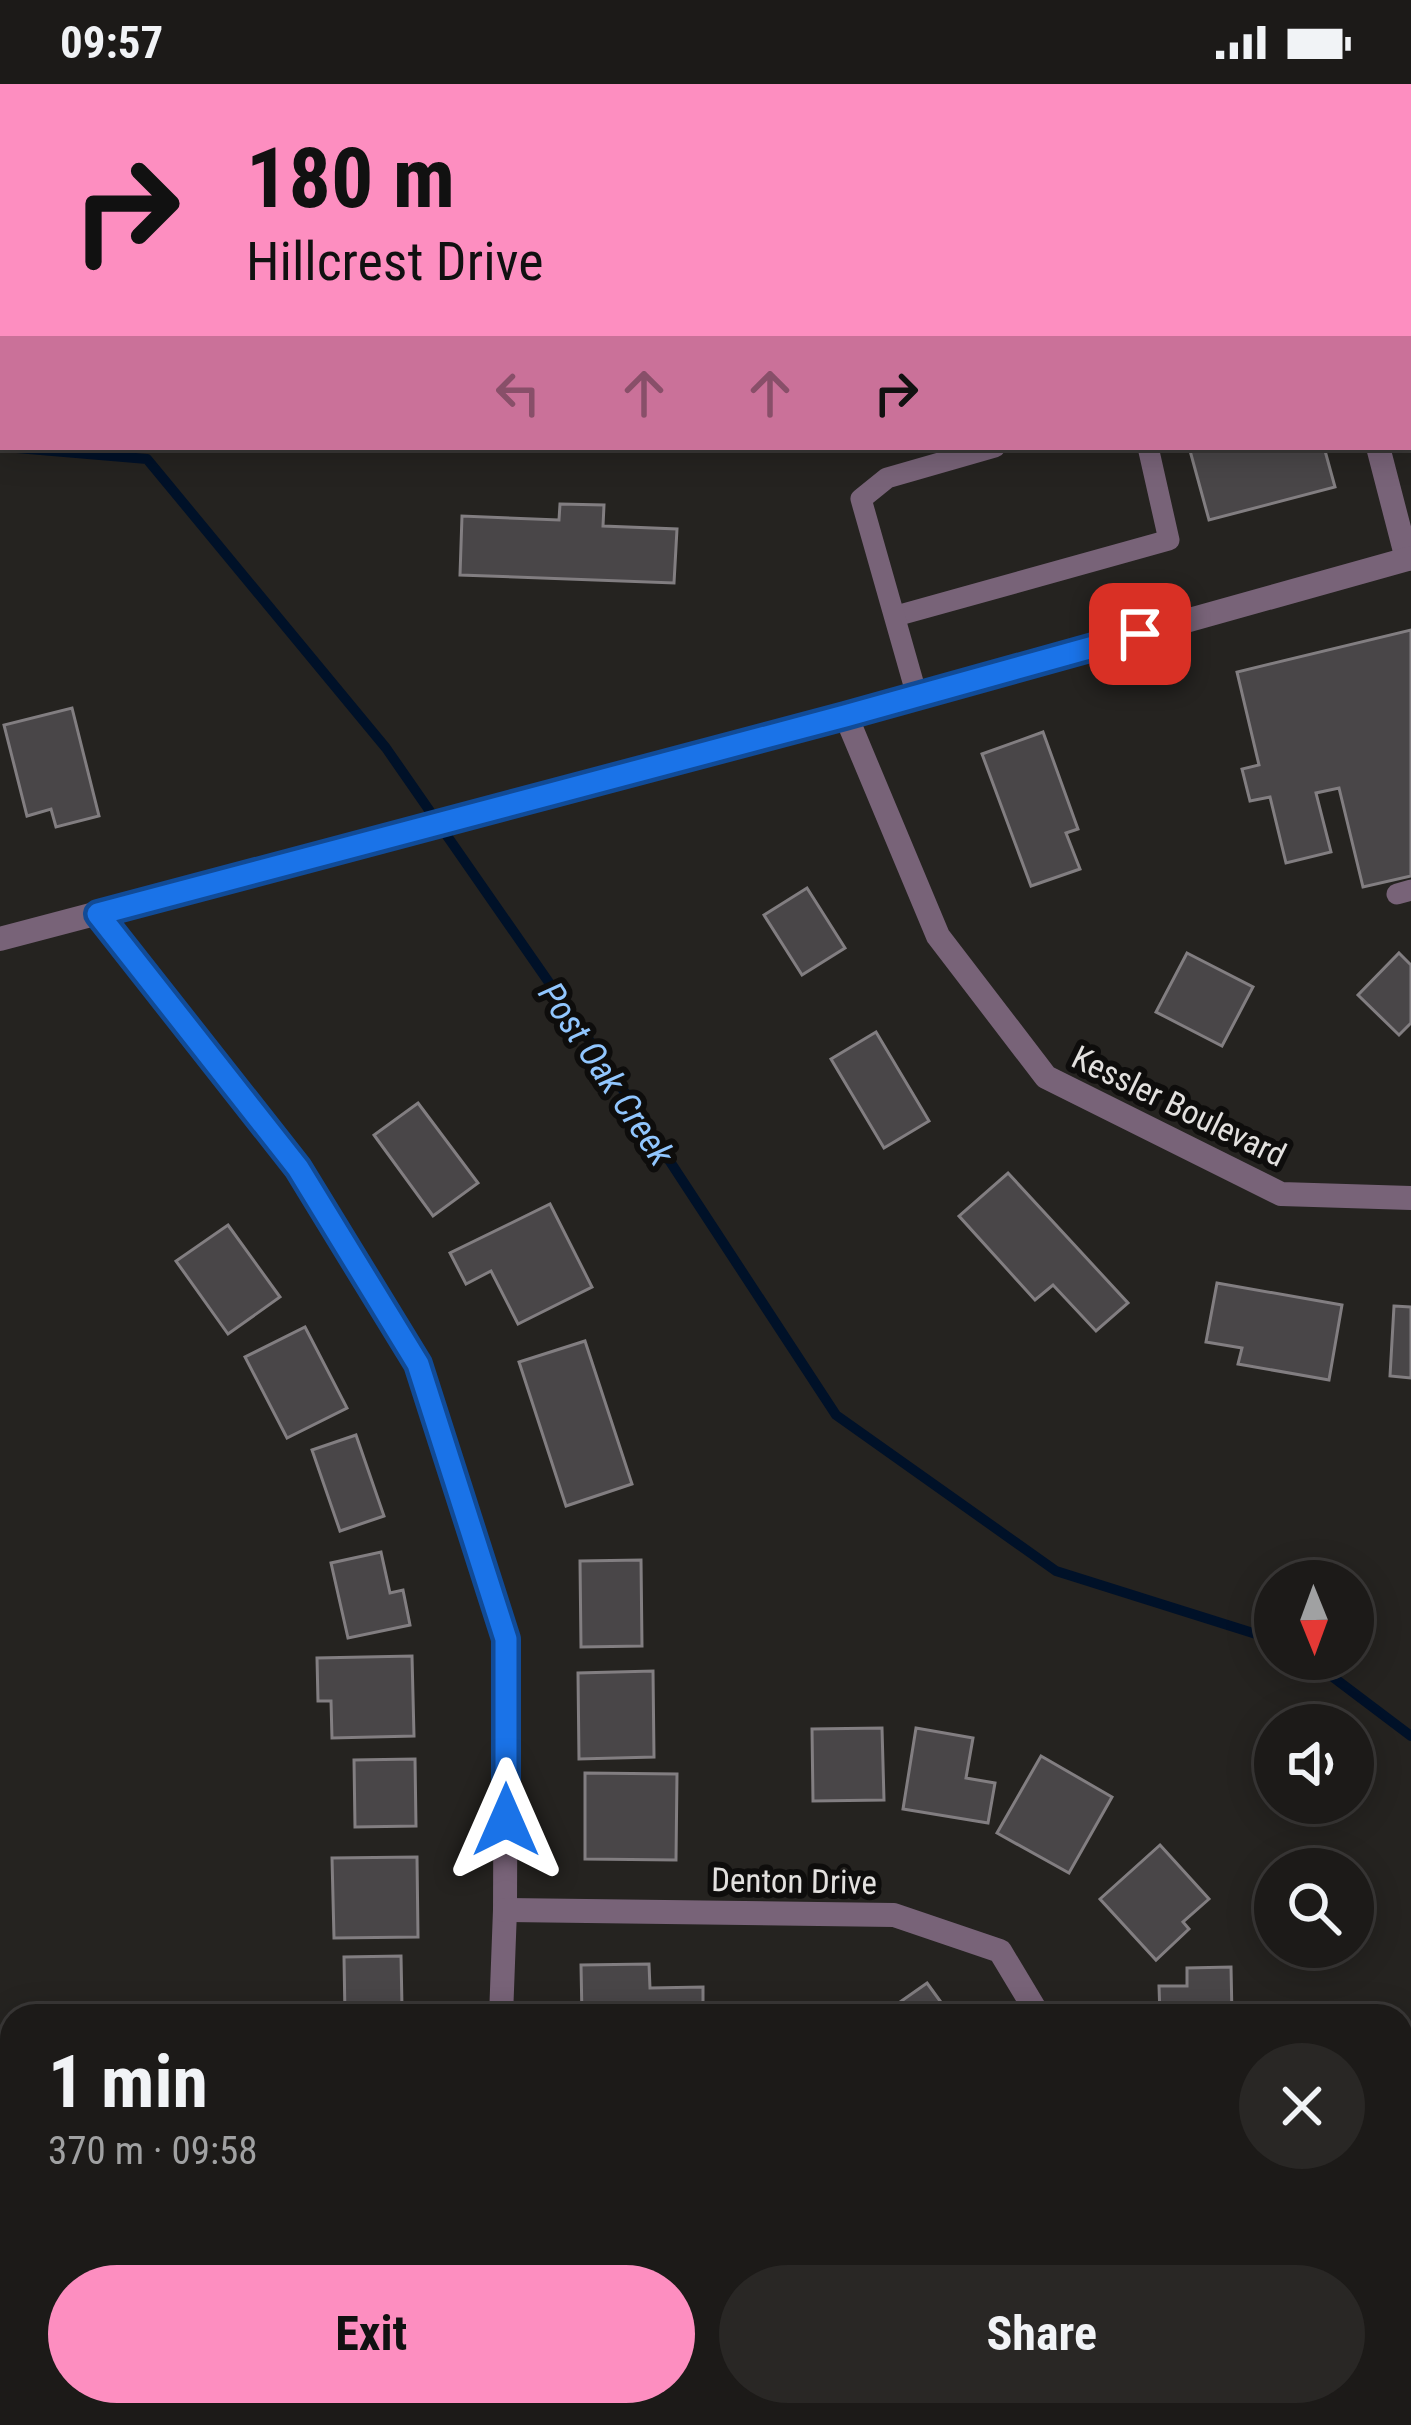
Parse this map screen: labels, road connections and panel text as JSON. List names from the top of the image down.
{
  "streets": {
    "street": ["Kessler Boulevard", "Denton Drive"]
  },
  "water": ["Post Oak Creek"],
  "north": "bottom",
  "page": {
    "status": "09:57",
    "turn": ["180 m", "Hillcrest Drive"],
    "heading": ["1 min", "370 m · 09:58"],
    "buttons": ["Exit", "Share"]
  }
}
